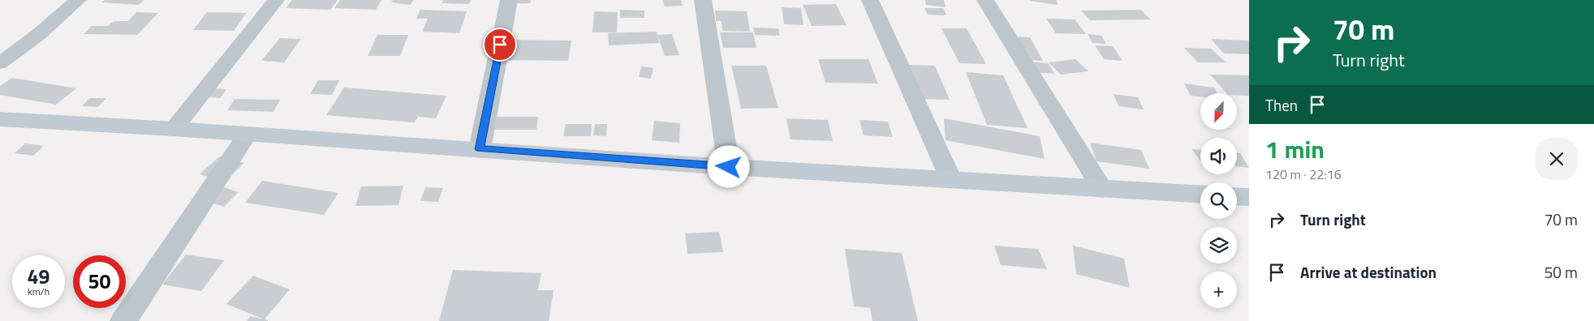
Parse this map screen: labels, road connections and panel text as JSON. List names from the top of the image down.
{
  "north": "bottom left",
  "page": {
    "turn": ["70 m", "Turn right"],
    "then": "Then",
    "map_buttons": "+",
    "heading": ["1 min", "120 m · 22:16"],
    "list": [
      {
        "name": "Turn right",
        "value": "70 m"
      },
      {
        "name": "Arrive at destination",
        "value": "50 m"
      }
    ],
    "speed": "49 km/h",
    "limit": "50"
  }
}
